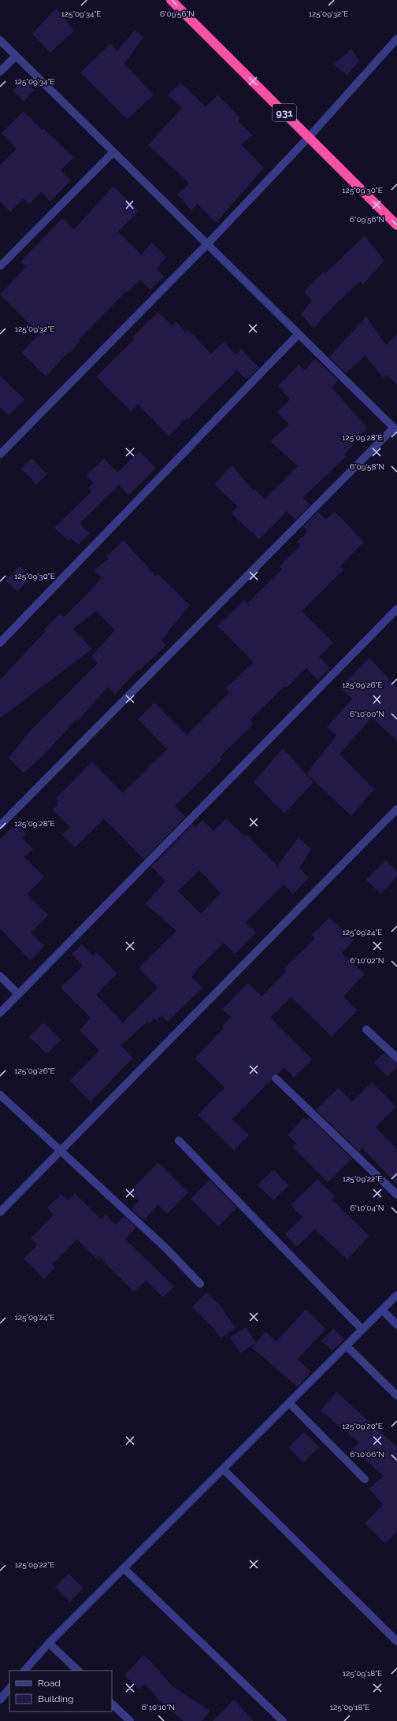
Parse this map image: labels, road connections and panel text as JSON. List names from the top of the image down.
{
  "streets": {
    "highway": ["931"]
  },
  "legend": ["Road", "Building"],
  "coordinates": [
    "125°09'34\"E",
    "6°09'56\"N",
    "125°09'32\"E",
    "125°09'30\"E",
    "125°09'28\"E",
    "6°09'58\"N",
    "125°09'26\"E",
    "6°10'00\"N",
    "125°09'24\"E",
    "6°10'02\"N",
    "125°09'22\"E",
    "6°10'04\"N",
    "125°09'20\"E",
    "6°10'06\"N",
    "125°09'18\"E",
    "6°10'10\"N"
  ]
}
